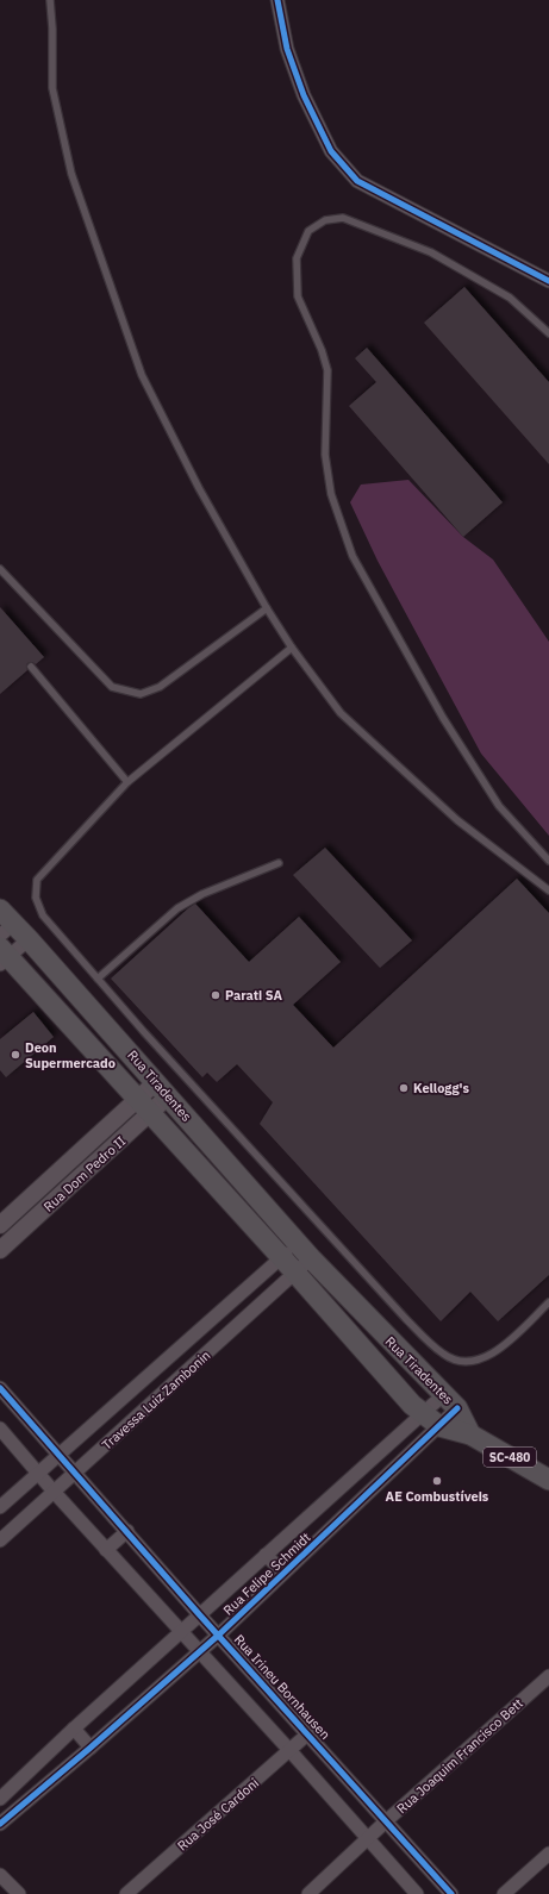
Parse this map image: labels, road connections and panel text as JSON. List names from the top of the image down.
{
  "streets": {
    "main road": ["Rua Tiradentes", "SC-480"],
    "street": [
      "Rua Dom Pedro II",
      "Travessa Luiz Zambonin",
      "Rua Felipe Schmidt",
      "Rua Irineu Bornhausen",
      "Rua Joaquim Francisco Bett",
      "Rua José Cardoni"
    ]
  },
  "crossings": [
    ["Rua Tiradentes", "Rua Dom Pedro II"],
    ["Rua Tiradentes", "Travessa Luiz Zambonin"],
    ["Rua Tiradentes", "SC-480"],
    ["Rua Tiradentes", "Rua Felipe Schmidt"],
    ["Travessa Luiz Zambonin", "Rua Irineu Bornhausen"],
    ["Rua Felipe Schmidt", "Rua Irineu Bornhausen"],
    ["Rua Irineu Bornhausen", "Rua Joaquim Francisco Bett"],
    ["Rua Irineu Bornhausen", "Rua José Cardoni"]
  ],
  "places": [
    "Parati SA",
    "Deon Supermercado",
    "Kellogg's",
    "AE Combustíveis"
  ]
}
